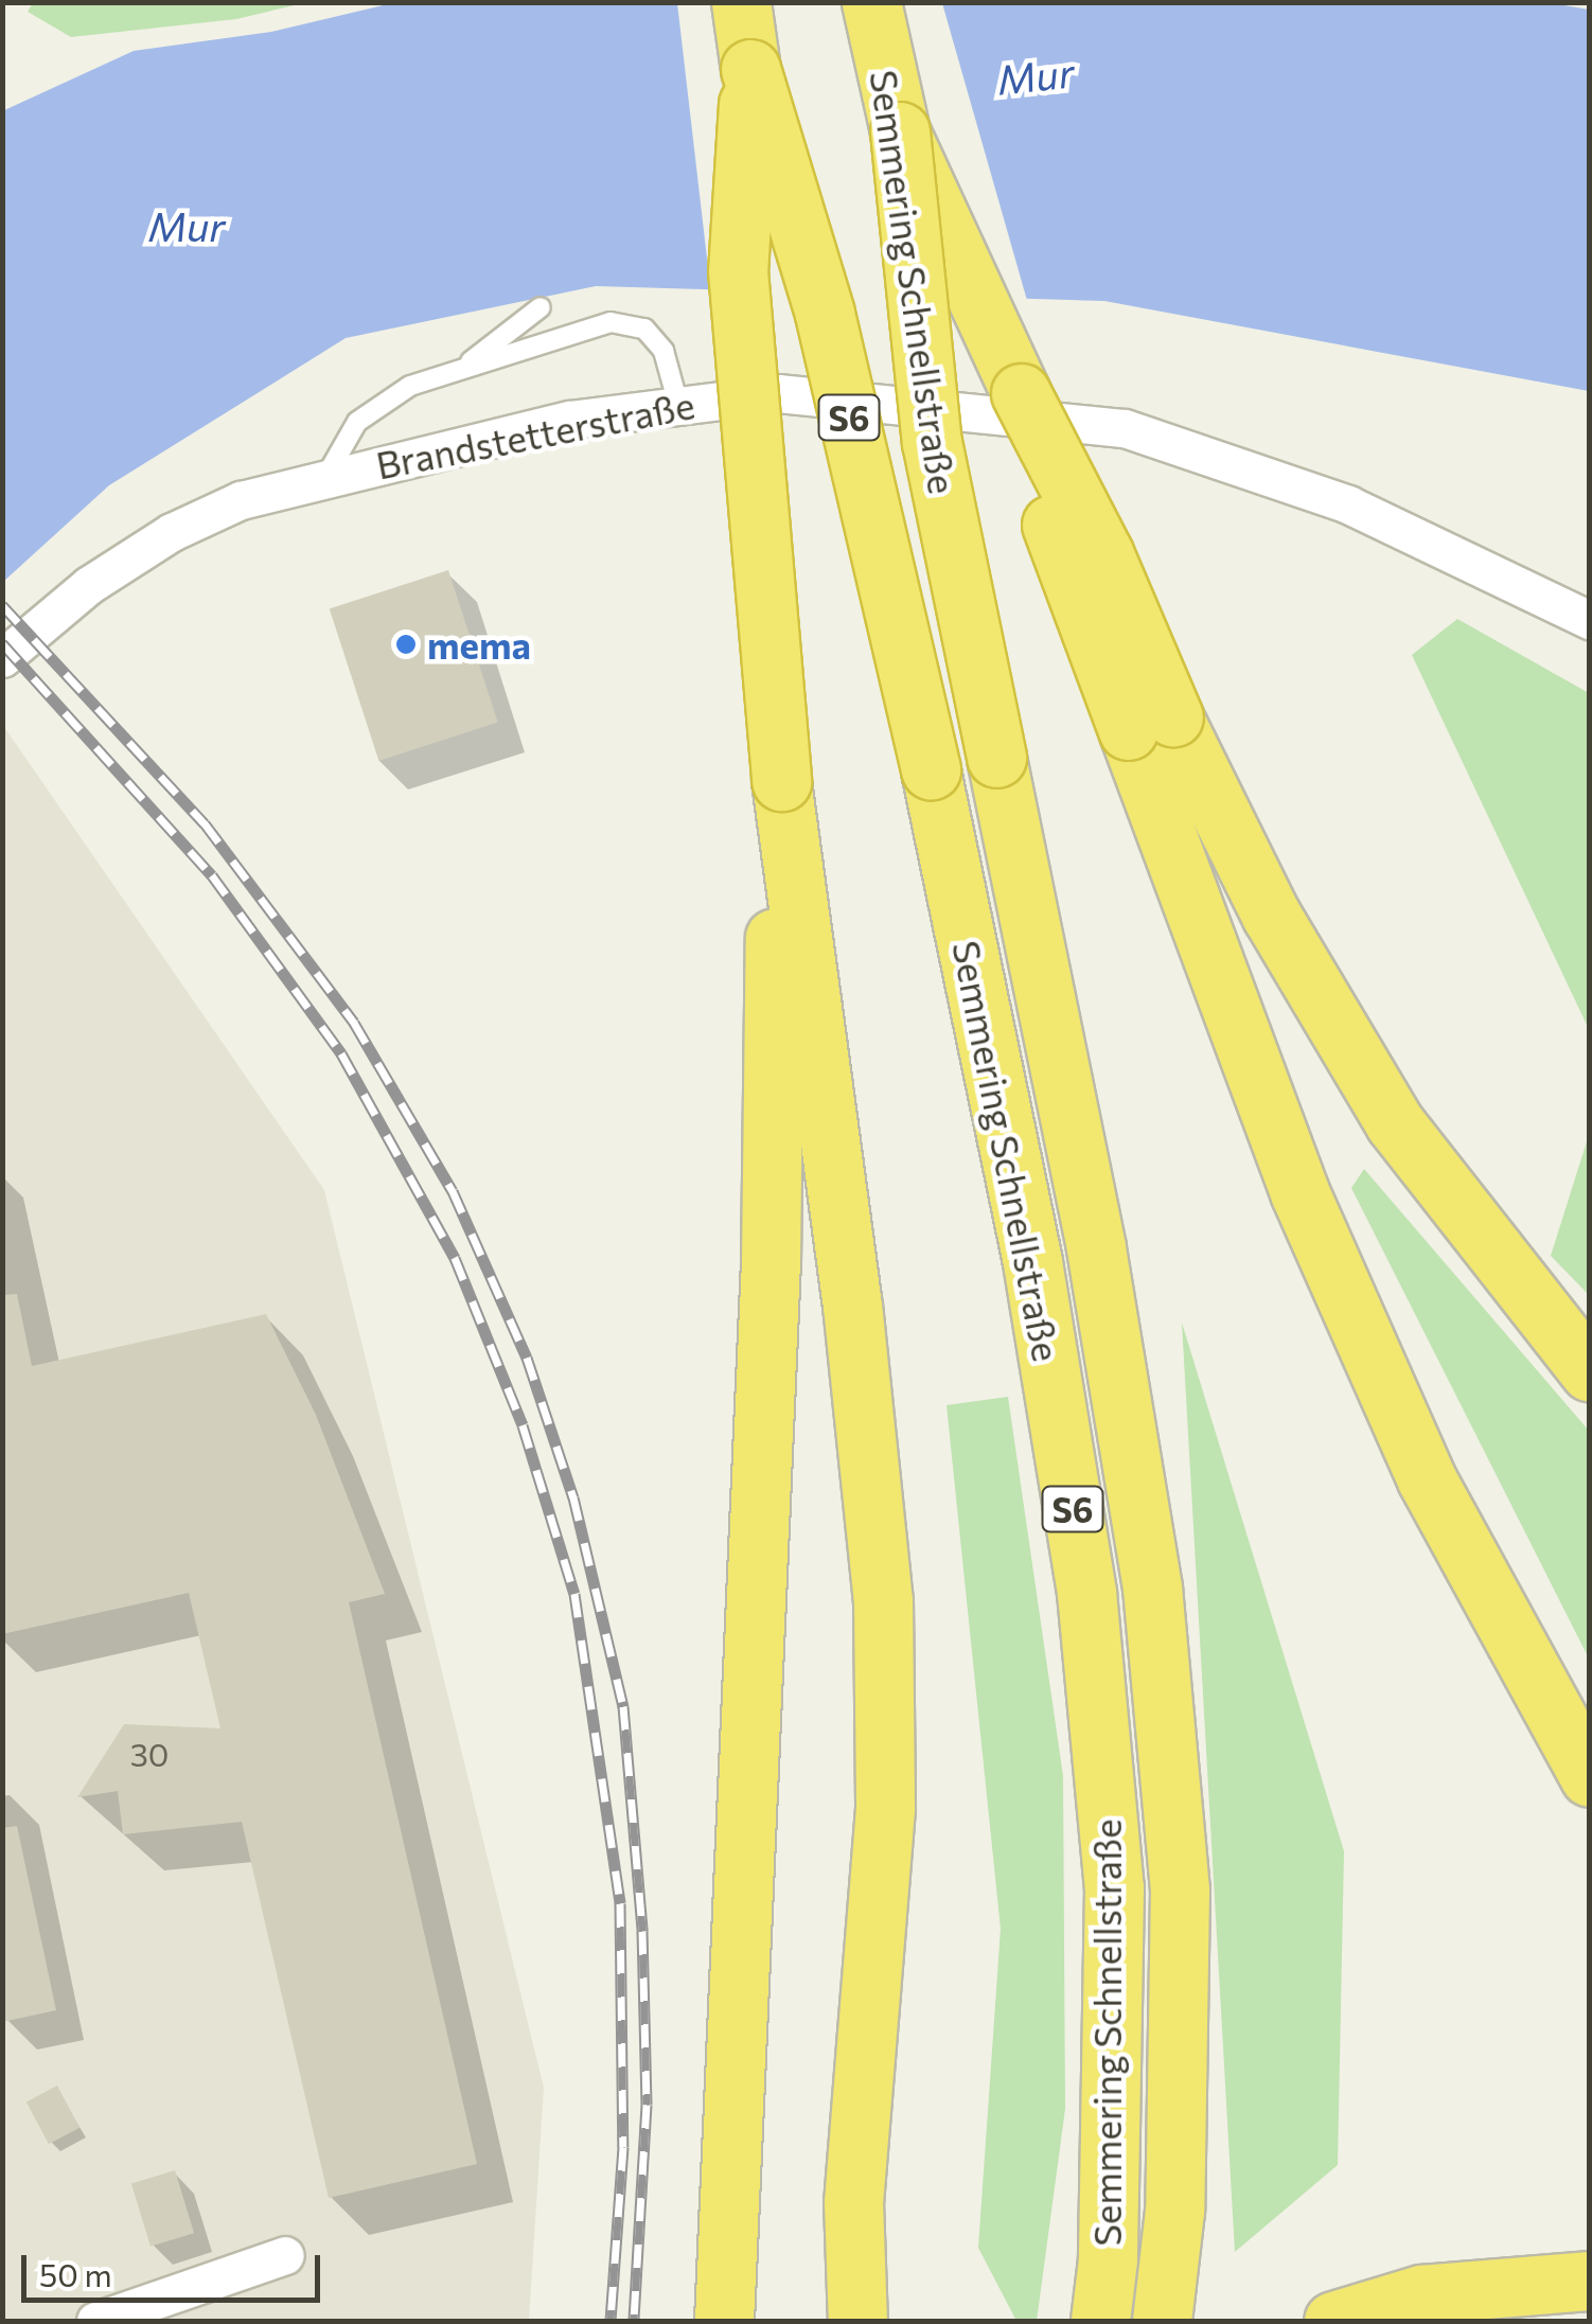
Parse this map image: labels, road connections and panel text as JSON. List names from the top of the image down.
{
  "streets": {
    "highway": ["Semmering Schnellstraße", "S6"],
    "street": ["Brandstetterstraße"]
  },
  "water": ["Mur"],
  "places": ["mema"],
  "house_numbers": ["30"],
  "scale_bar": "50 m"
}
